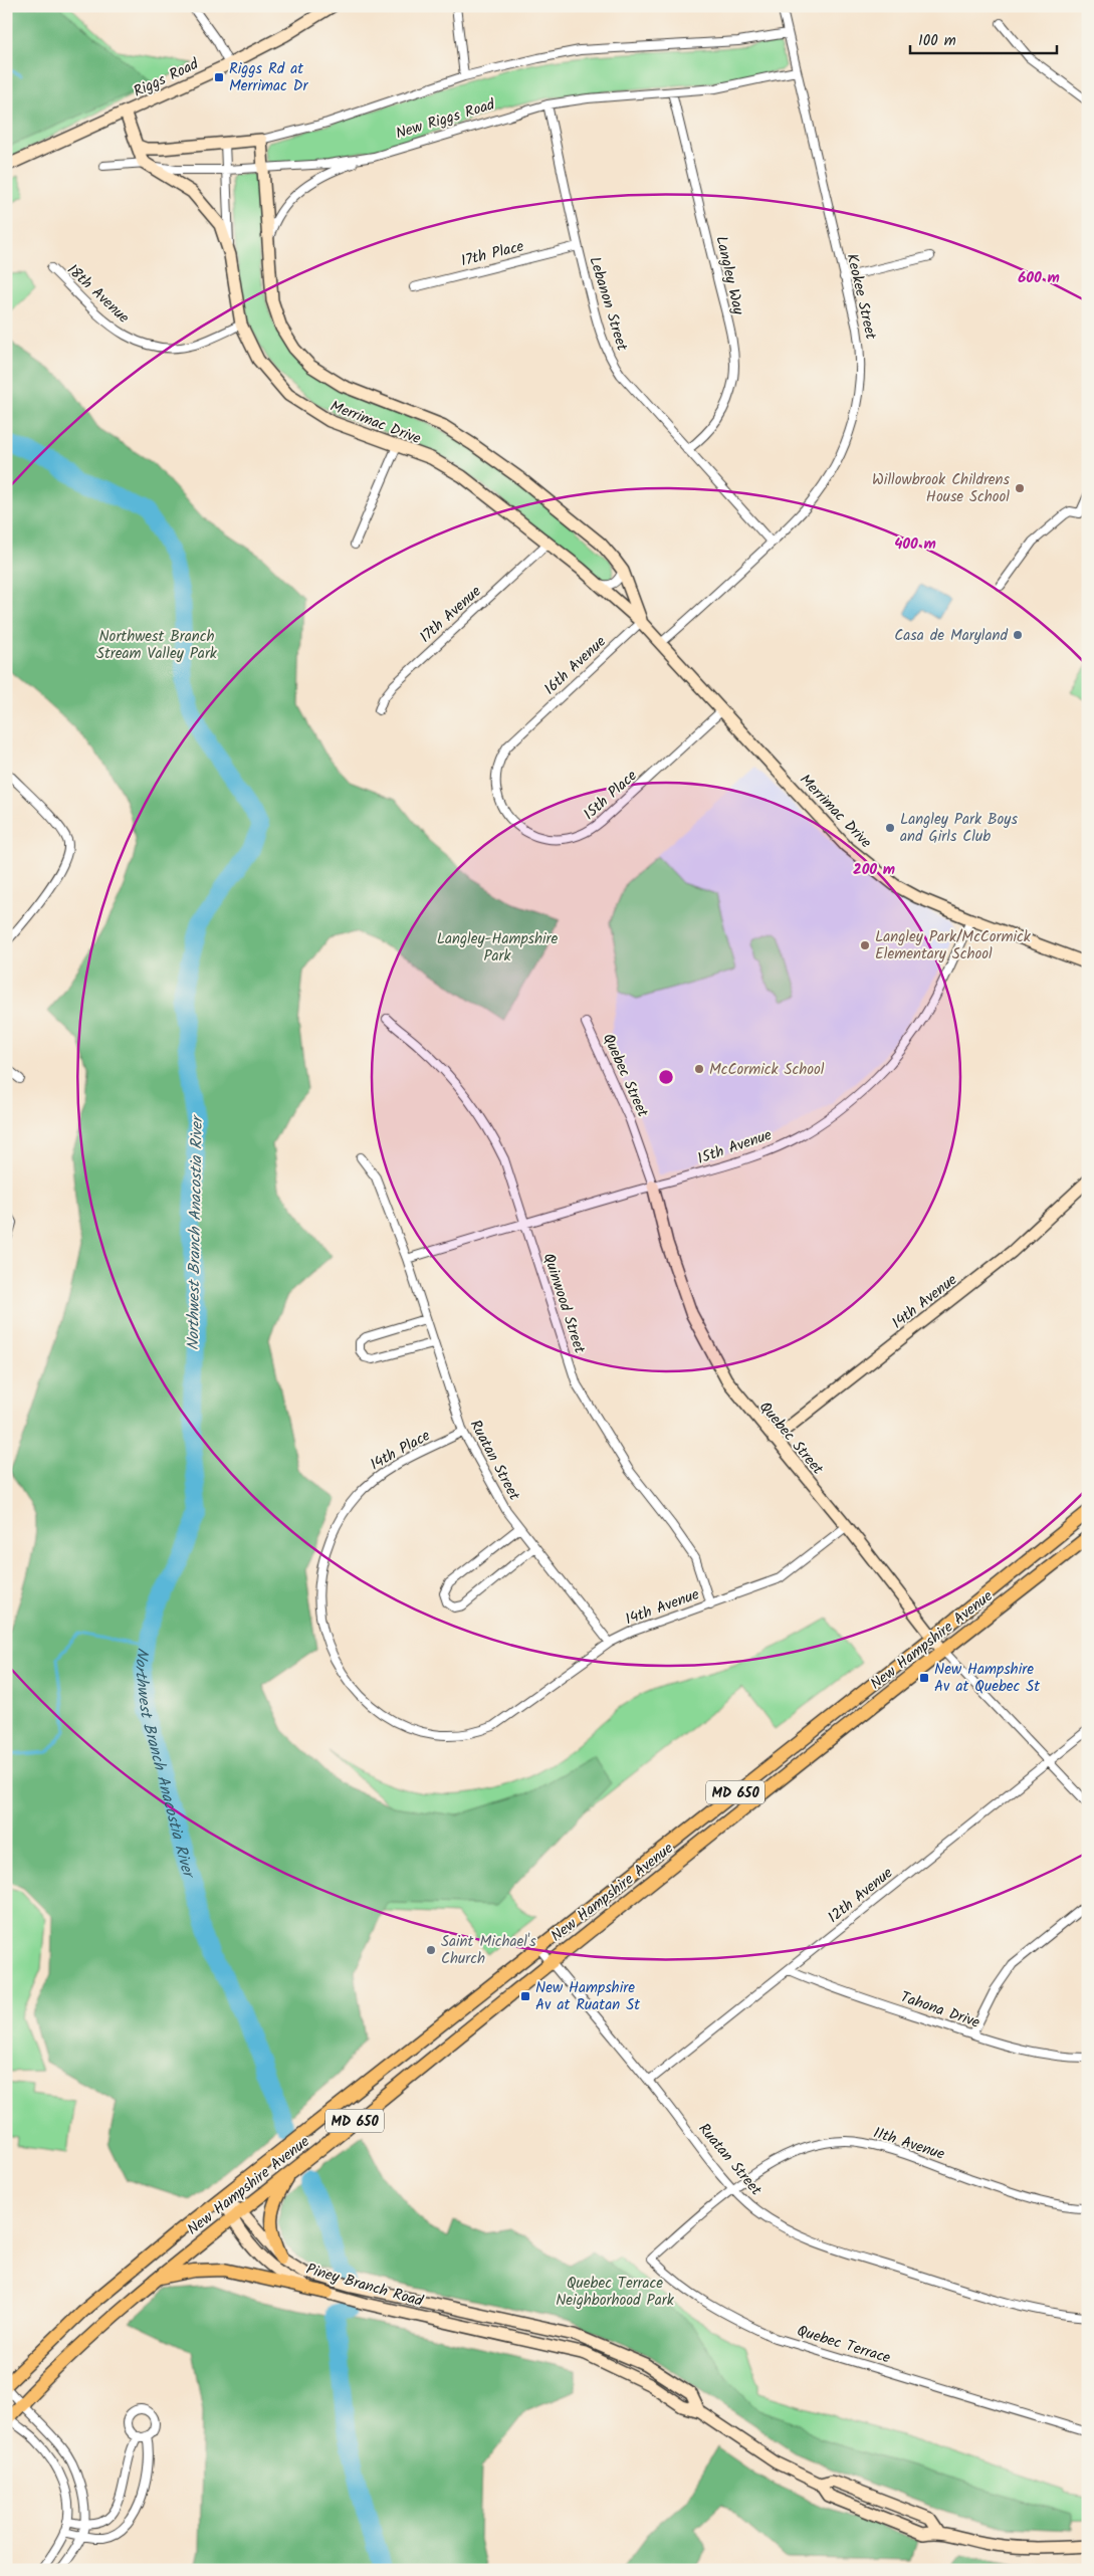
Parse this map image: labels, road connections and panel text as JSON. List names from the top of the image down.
{
  "streets": {
    "main road": ["New Hampshire Avenue", "MD 650"],
    "street": [
      "Riggs Road",
      "New Riggs Road",
      "17th Place",
      "Langley Way",
      "18th Avenue",
      "Keokee Street",
      "Lebanon Street",
      "Merrimac Drive",
      "17th Avenue",
      "16th Avenue",
      "15th Place",
      "Quebec Street",
      "15th Avenue",
      "14th Avenue",
      "Quinwood Street",
      "14th Place",
      "Ruatan Street",
      "12th Avenue",
      "Tahona Drive",
      "11th Avenue",
      "Piney Branch Road",
      "Quebec Terrace"
    ]
  },
  "crossings": [
    ["New Riggs Road", "Langley Way"],
    ["New Riggs Road", "Keokee Street"],
    ["New Riggs Road", "Lebanon Street"],
    ["New Riggs Road", "Merrimac Drive"],
    ["17th Place", "Lebanon Street"],
    ["Langley Way", "Lebanon Street"],
    ["18th Avenue", "Merrimac Drive"],
    ["Keokee Street", "Lebanon Street"],
    ["Keokee Street", "Merrimac Drive"],
    ["Merrimac Drive", "17th Avenue"],
    ["Merrimac Drive", "16th Avenue"],
    ["Merrimac Drive", "15th Place"],
    ["Merrimac Drive", "15th Avenue"],
    ["16th Avenue", "15th Place"],
    ["Quebec Street", "15th Avenue"],
    ["Quebec Street", "14th Avenue"],
    ["Quebec Street", "New Hampshire Avenue"],
    ["Quebec Street", "12th Avenue"],
    ["15th Avenue", "Quinwood Street"],
    ["15th Avenue", "Ruatan Street"],
    ["14th Avenue", "Quinwood Street"],
    ["14th Avenue", "14th Place"],
    ["14th Avenue", "Ruatan Street"],
    ["14th Place", "Ruatan Street"],
    ["Ruatan Street", "New Hampshire Avenue"],
    ["Ruatan Street", "12th Avenue"],
    ["Ruatan Street", "11th Avenue"],
    ["New Hampshire Avenue", "Piney Branch Road"],
    ["12th Avenue", "Tahona Drive"],
    ["11th Avenue", "Quebec Terrace"]
  ],
  "water": ["Northwest Branch Anacostia River"],
  "parks": ["Northwest Branch Stream Valley Park", "Langley-Hampshire Park", "Quebec Terrace Neighborhood Park"],
  "places": {
    "transit": ["Riggs Rd at Merrimac Dr", "New Hampshire Av at Quebec St", "New Hampshire Av at Ruatan St"],
    "other": [
      "Willowbrook Childrens House School",
      "Casa de Maryland",
      "Langley Park Boys and Girls Club",
      "Langley Park/McCormick Elementary School",
      "McCormick School",
      "Saint Michael's Church"
    ]
  },
  "scale_bar": "100 m",
  "rings": ["600 m", "400 m", "200 m"]
}
